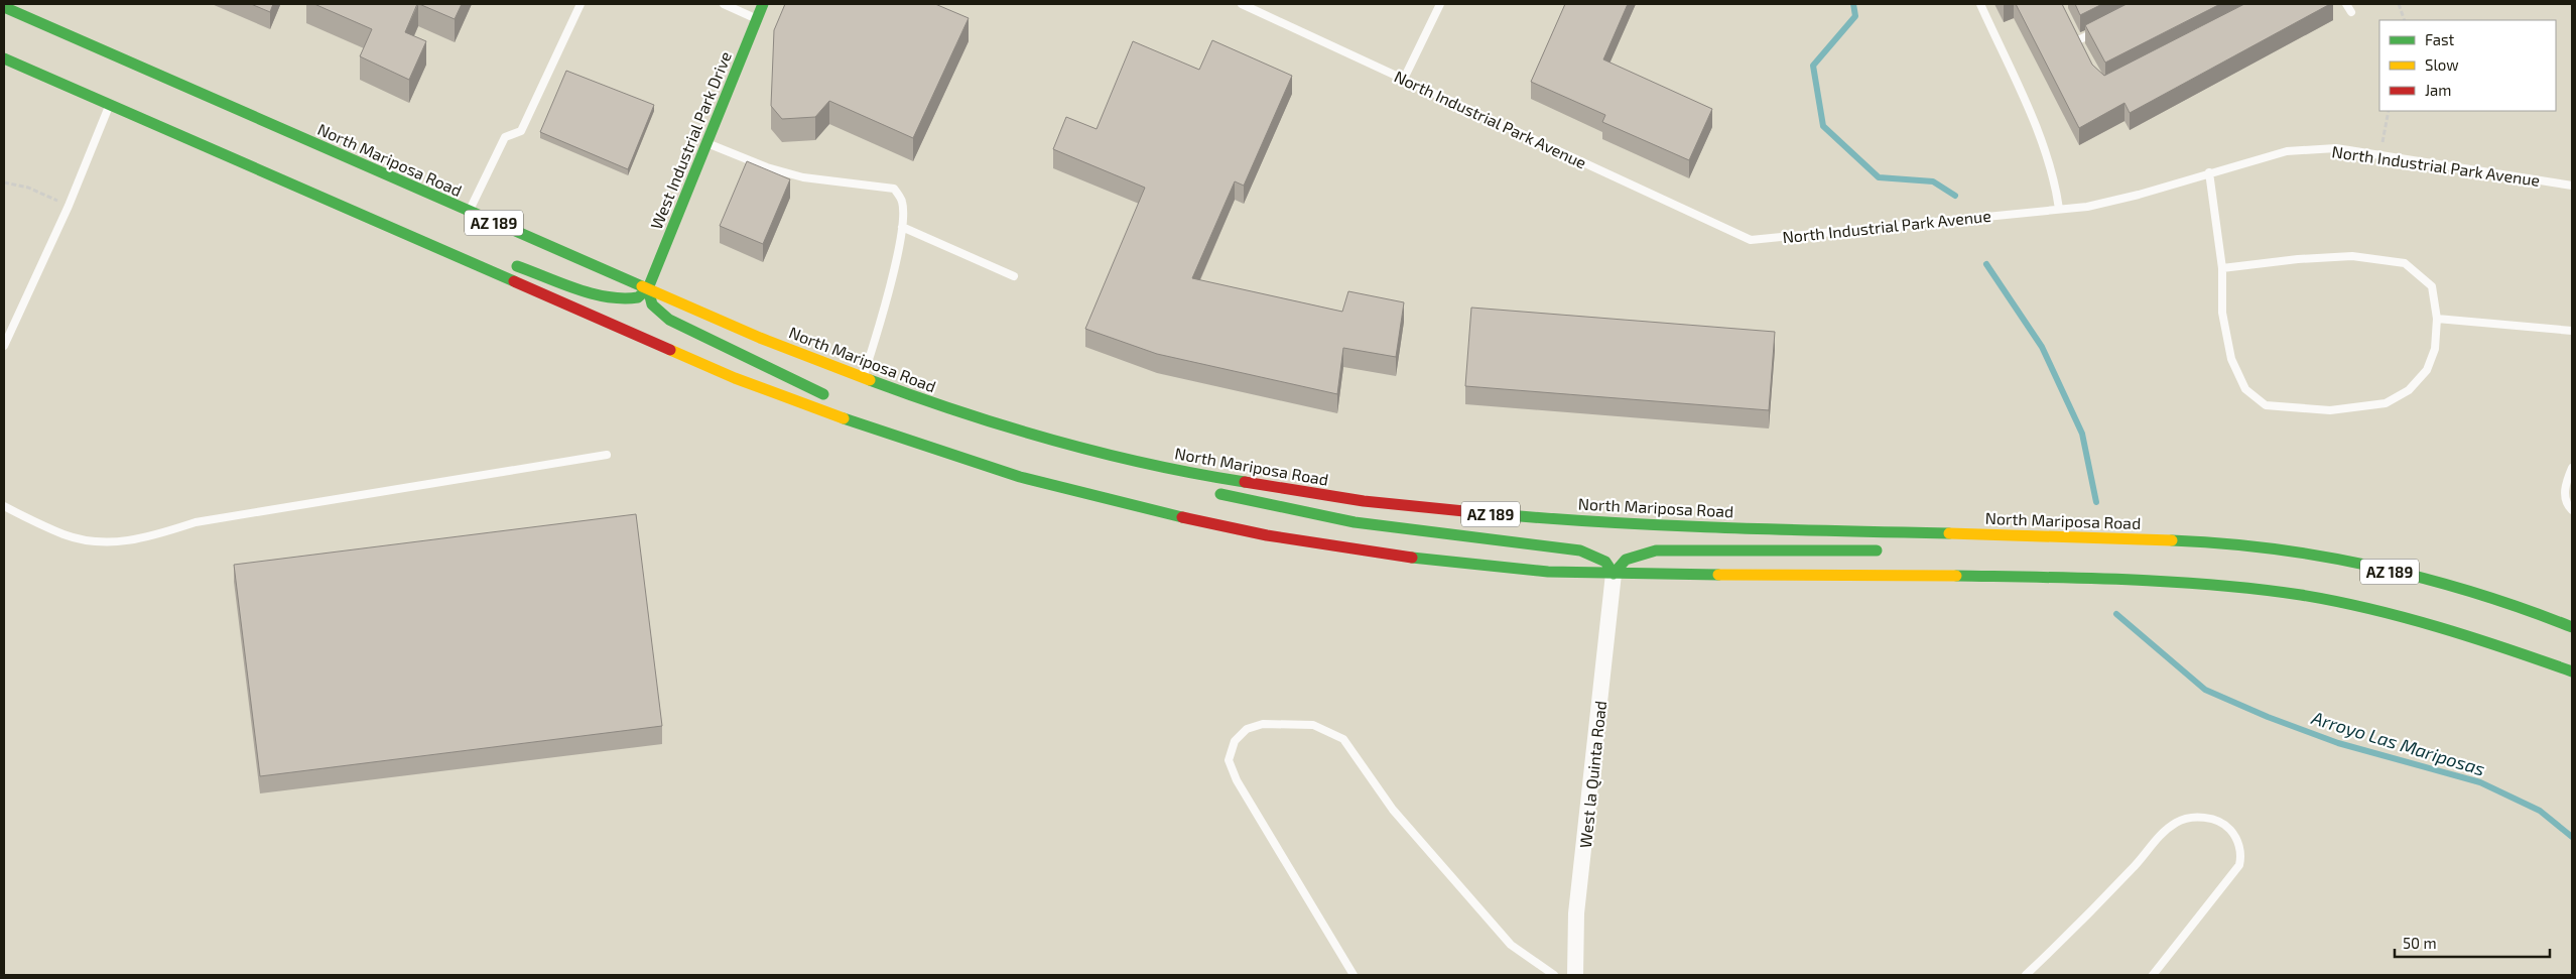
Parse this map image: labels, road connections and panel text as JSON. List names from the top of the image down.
{
  "streets": {
    "main road": ["West Industrial Park Drive", "North Mariposa Road", "AZ 189"],
    "street": ["West la Quinta Road"],
    "lane": ["North Industrial Park Avenue"]
  },
  "crossings": [
    ["West Industrial Park Drive", "North Mariposa Road"],
    ["AZ 189", "West la Quinta Road"]
  ],
  "water": ["Arroyo Las Mariposas"],
  "legend": ["Fast", "Slow", "Jam"],
  "scale_bar": "50 m"
}
